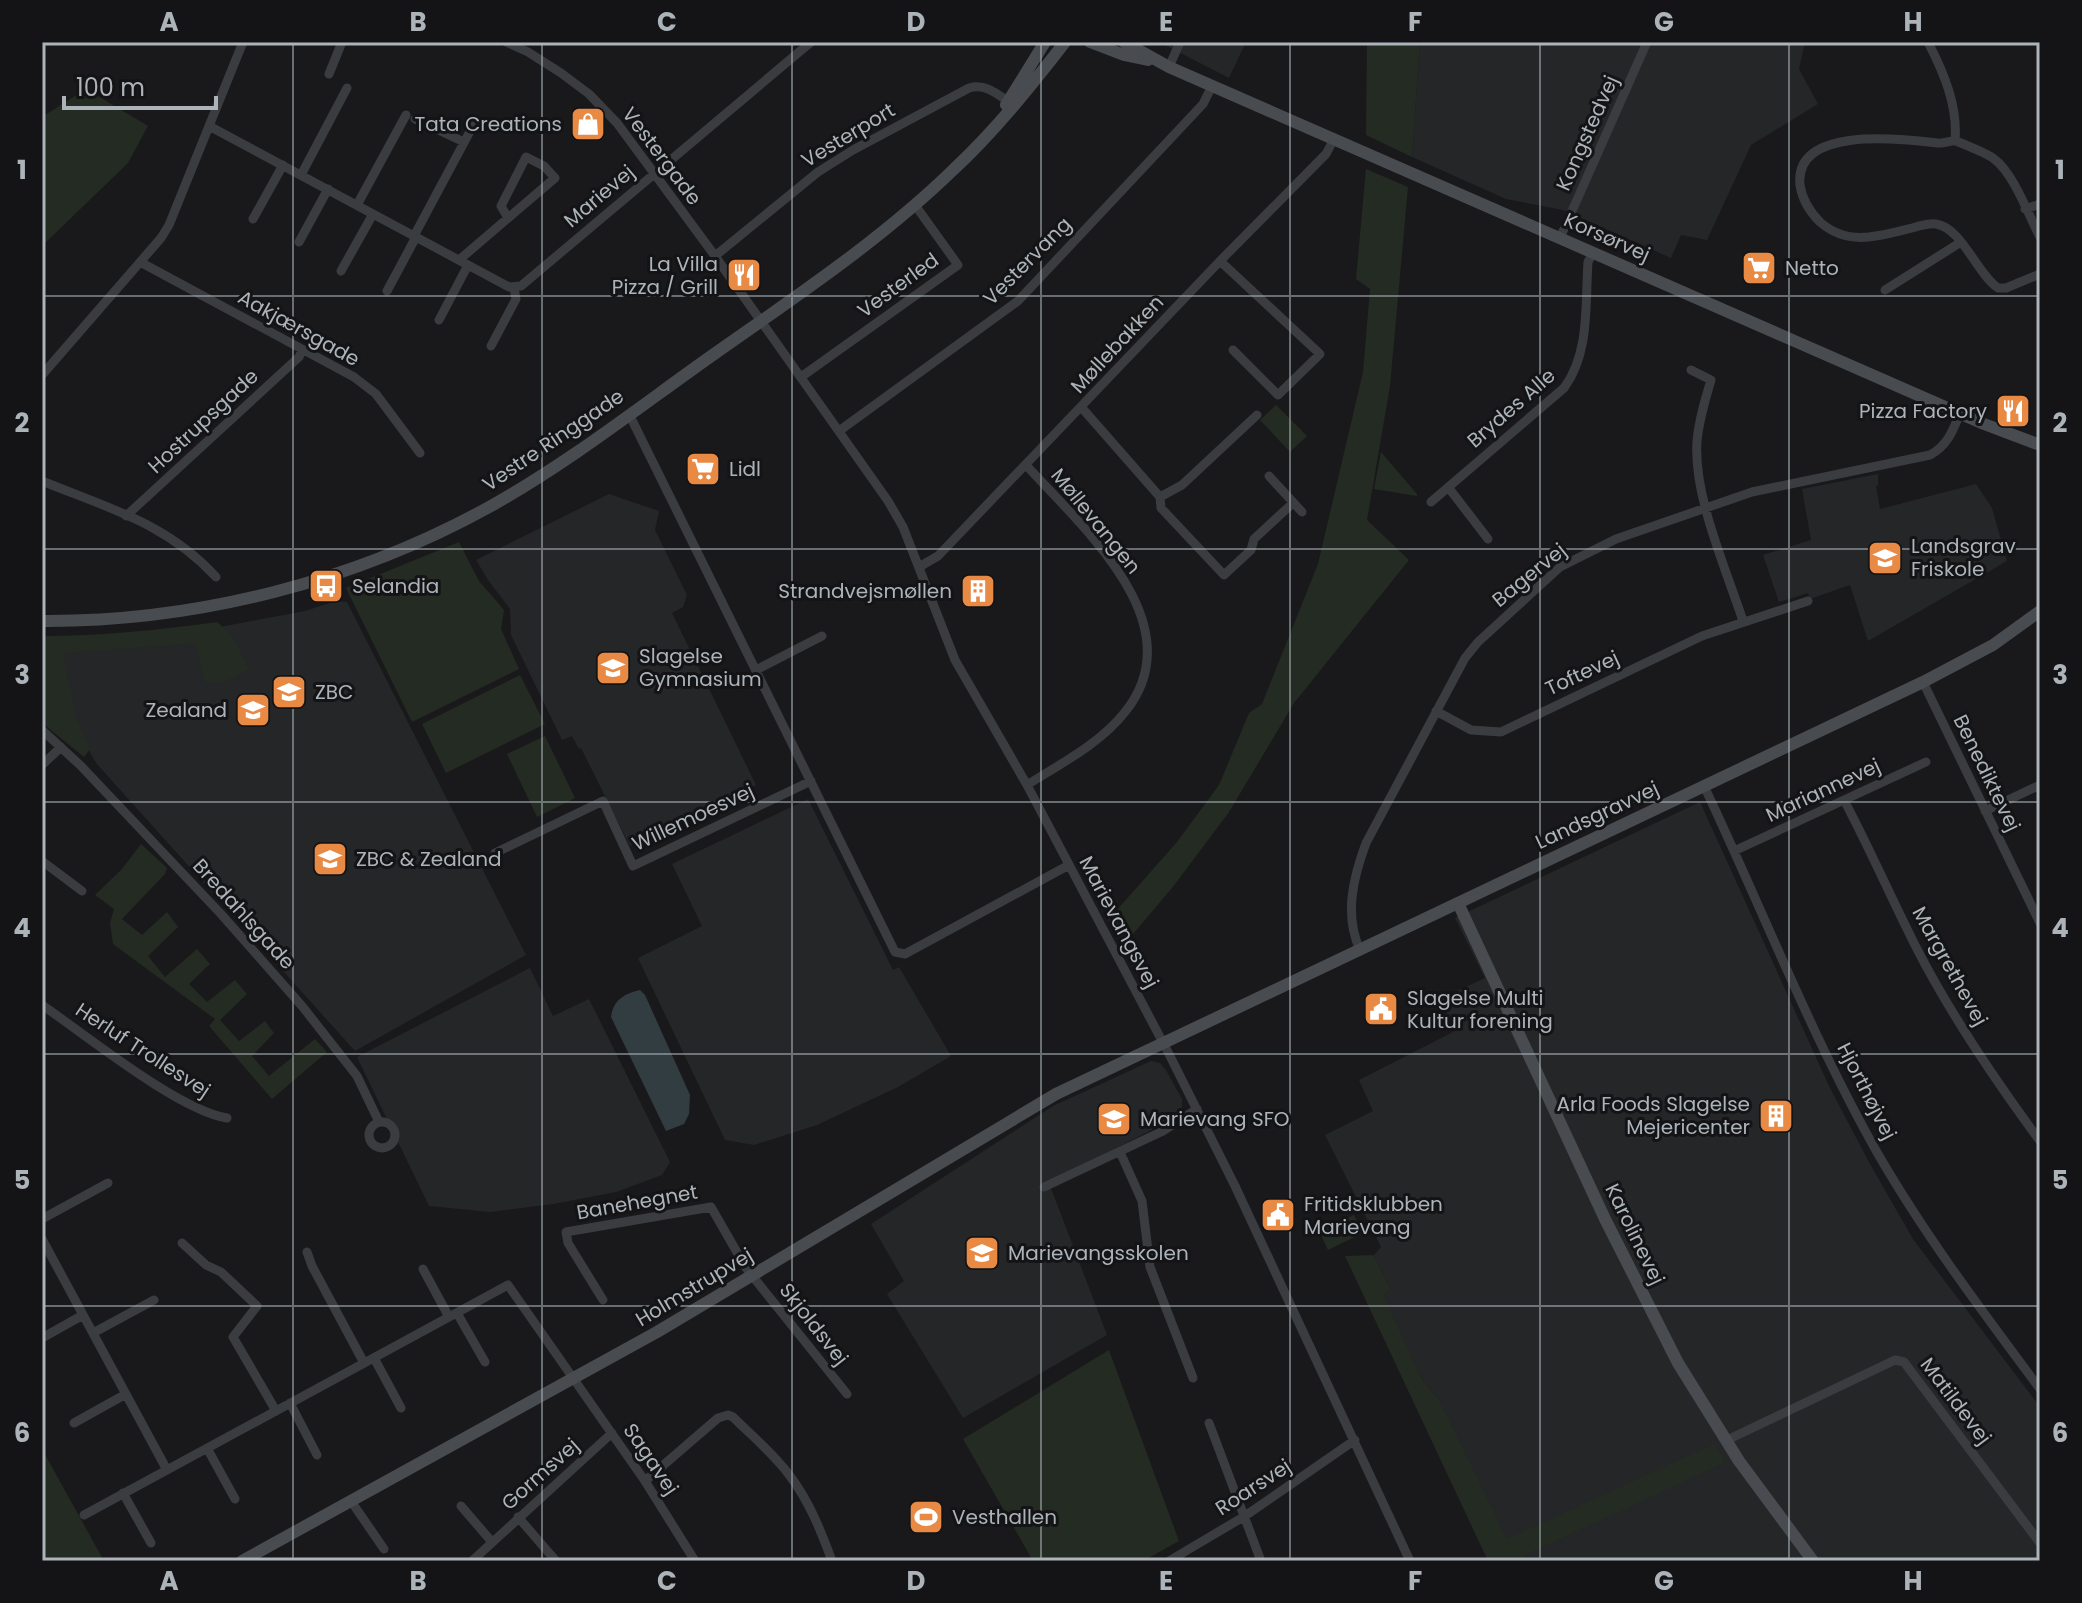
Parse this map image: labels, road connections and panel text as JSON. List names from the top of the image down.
{
  "streets": {
    "street": [
      "Kongstedvej",
      "Vesterport",
      "Vestergade",
      "Marievej",
      "Korsørvej",
      "Vestervang",
      "Vesterled",
      "Aakjærsgade",
      "Møllebakken",
      "Brydes Alle",
      "Hostrupsgade",
      "Vestre Ringgade",
      "Møllevangen",
      "Bagervej",
      "Toftevej",
      "Benediktevej",
      "Mariannevej",
      "Landsgravvej",
      "Willemoesvej",
      "Bredahlsgade",
      "Marievangsvej",
      "Margrethevej",
      "Herluf Trollesvej",
      "Hjorthøjvej",
      "Banehegnet",
      "Karolinevej",
      "Holmstrupvej",
      "Skjoldsvej",
      "Matildevej",
      "Sagavej",
      "Gormsvej",
      "Roarsvej"
    ]
  },
  "crossings": [
    ["Kongstedvej", "Korsørvej"],
    ["Vesterport", "Vestergade"],
    ["Vesterport", "Vestre Ringgade"],
    ["Vestergade", "Marievej"],
    ["Vestergade", "Vestre Ringgade"],
    ["Vestergade", "Marievangsvej"],
    ["Korsørvej", "Vestervang"],
    ["Korsørvej", "Møllebakken"],
    ["Korsørvej", "Brydes Alle"],
    ["Korsørvej", "Bagervej"],
    ["Vestervang", "Marievangsvej"],
    ["Vesterled", "Vestre Ringgade"],
    ["Vesterled", "Marievangsvej"],
    ["Aakjærsgade", "Hostrupsgade"],
    ["Møllebakken", "Møllevangen"],
    ["Møllebakken", "Marievangsvej"],
    ["Vestre Ringgade", "Marievangsvej"],
    ["Møllevangen", "Marievangsvej"],
    ["Bagervej", "Toftevej"],
    ["Bagervej", "Landsgravvej"],
    ["Benediktevej", "Landsgravvej"],
    ["Mariannevej", "Margrethevej"],
    ["Mariannevej", "Hjorthøjvej"],
    ["Landsgravvej", "Marievangsvej"],
    ["Landsgravvej", "Hjorthøjvej"],
    ["Landsgravvej", "Karolinevej"],
    ["Landsgravvej", "Holmstrupvej"],
    ["Marievangsvej", "Holmstrupvej"],
    ["Marievangsvej", "Roarsvej"],
    ["Banehegnet", "Holmstrupvej"],
    ["Banehegnet", "Skjoldsvej"],
    ["Karolinevej", "Matildevej"],
    ["Holmstrupvej", "Skjoldsvej"],
    ["Holmstrupvej", "Sagavej"],
    ["Sagavej", "Gormsvej"]
  ],
  "places": {
    "shop": ["Tata Creations"],
    "supermarket": ["Netto", "Lidl"],
    "restaurant": ["La Villa Pizza / Grill", "Pizza Factory"],
    "school or university": [
      "Landsgrav Friskole",
      "Slagelse Gymnasium",
      "ZBC",
      "Zealand",
      "ZBC & Zealand",
      "Marievang SFO",
      "Marievangsskolen"
    ],
    "bus stop": ["Selandia"],
    "building": ["Strandvejsmøllen", "Arla Foods Slagelse Mejericenter"],
    "public building": ["Slagelse Multi Kultur forening", "Fritidsklubben Marievang"],
    "sports": ["Vesthallen"]
  },
  "scale_bar": "100 m",
  "grid": {
    "columns": [
      "A",
      "B",
      "C",
      "D",
      "E",
      "F",
      "G",
      "H"
    ],
    "rows": [
      "1",
      "2",
      "3",
      "4",
      "5",
      "6"
    ]
  }
}
